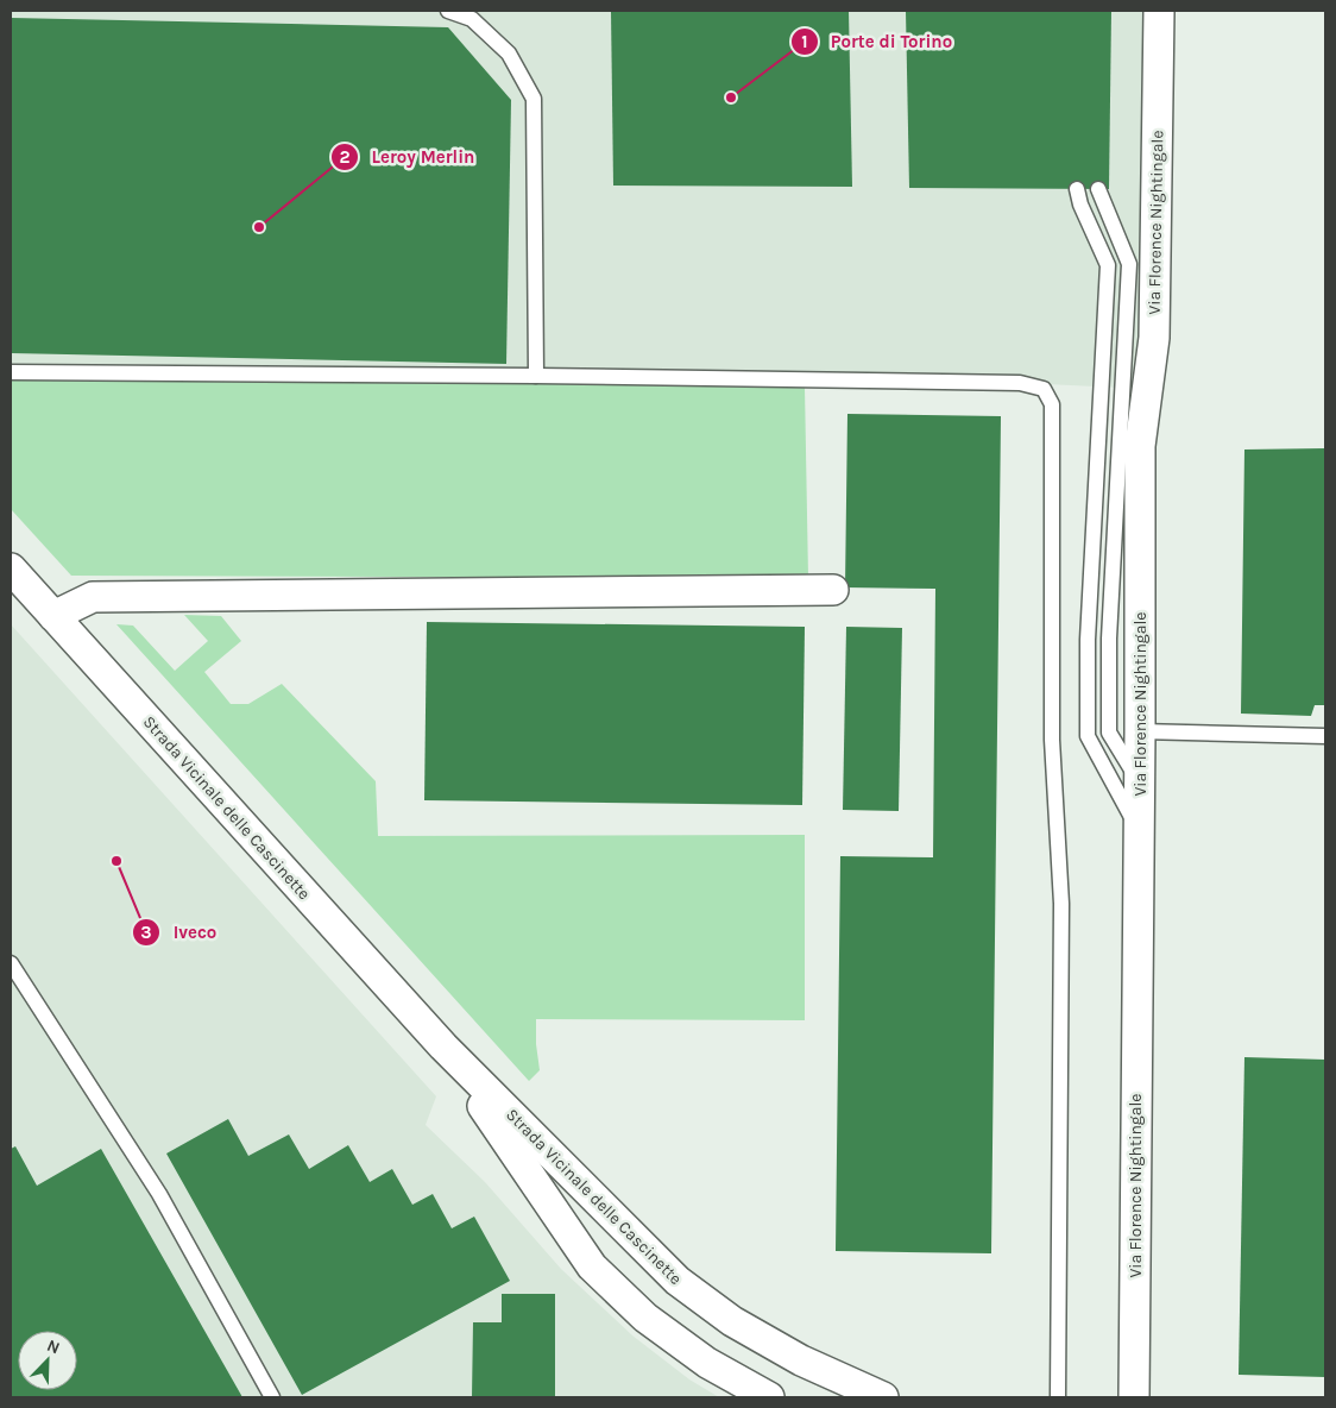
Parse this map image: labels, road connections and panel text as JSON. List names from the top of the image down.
{
  "streets": {
    "street": ["Via Florence Nightingale", "Strada Vicinale delle Cascinette"]
  },
  "places": ["Porte di Torino", "Leroy Merlin", "Iveco"],
  "north": "top right"
}
